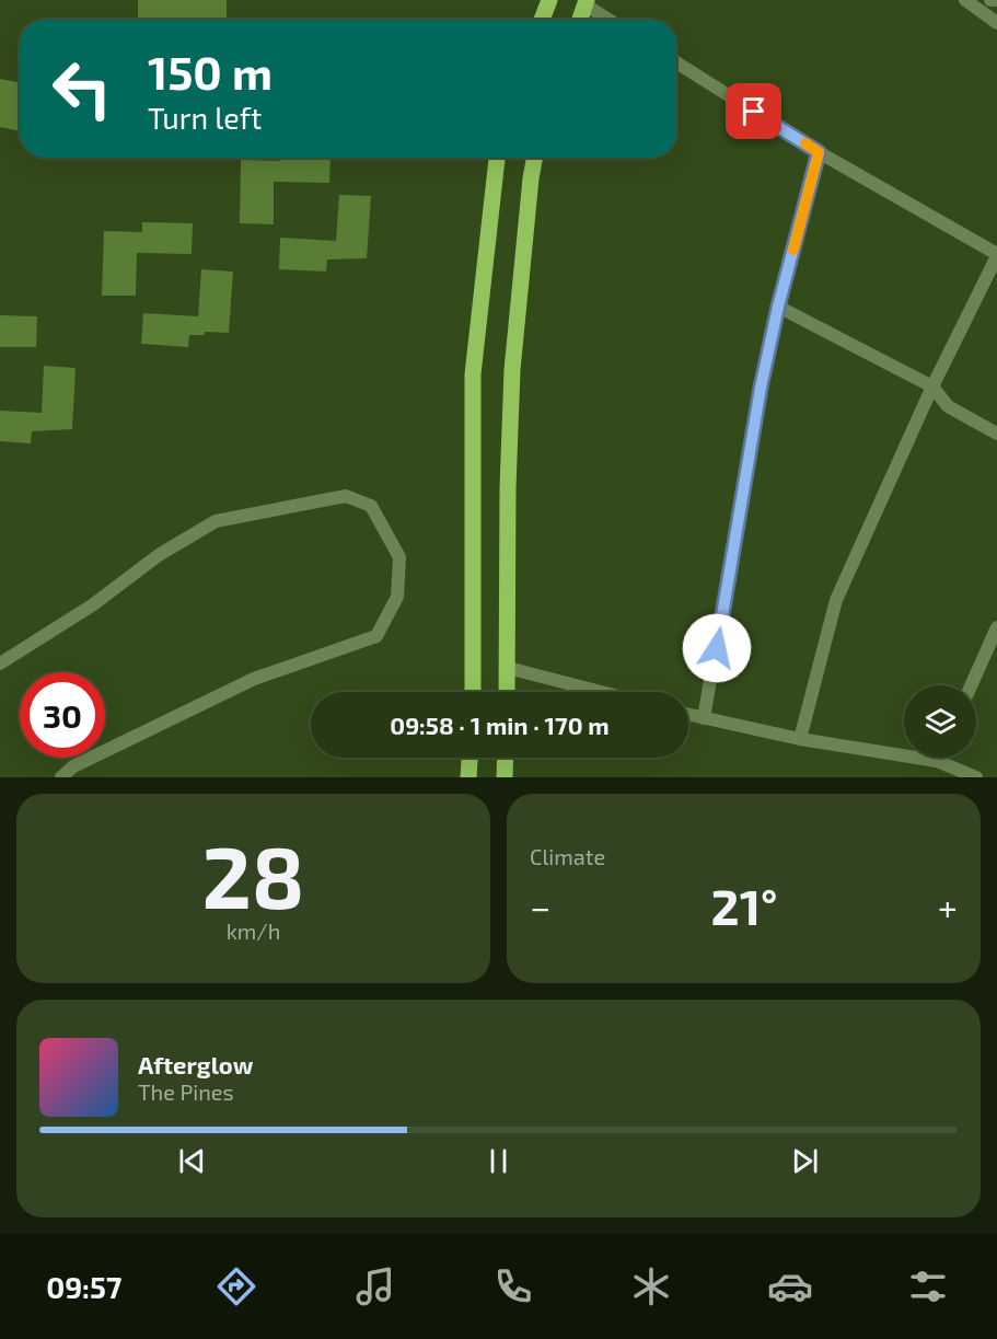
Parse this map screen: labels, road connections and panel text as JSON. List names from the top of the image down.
{
  "page": {
    "turn": ["150 m", "Turn left"],
    "limit": "30",
    "trip": "09:58 · 1 min · 170 m",
    "tile": [
      ["28", "km/h"],
      "Climate"
    ],
    "heat": ["−", "21°", "+"],
    "song": ["Afterglow", "The Pines"],
    "tabs": "09:57"
  }
}
